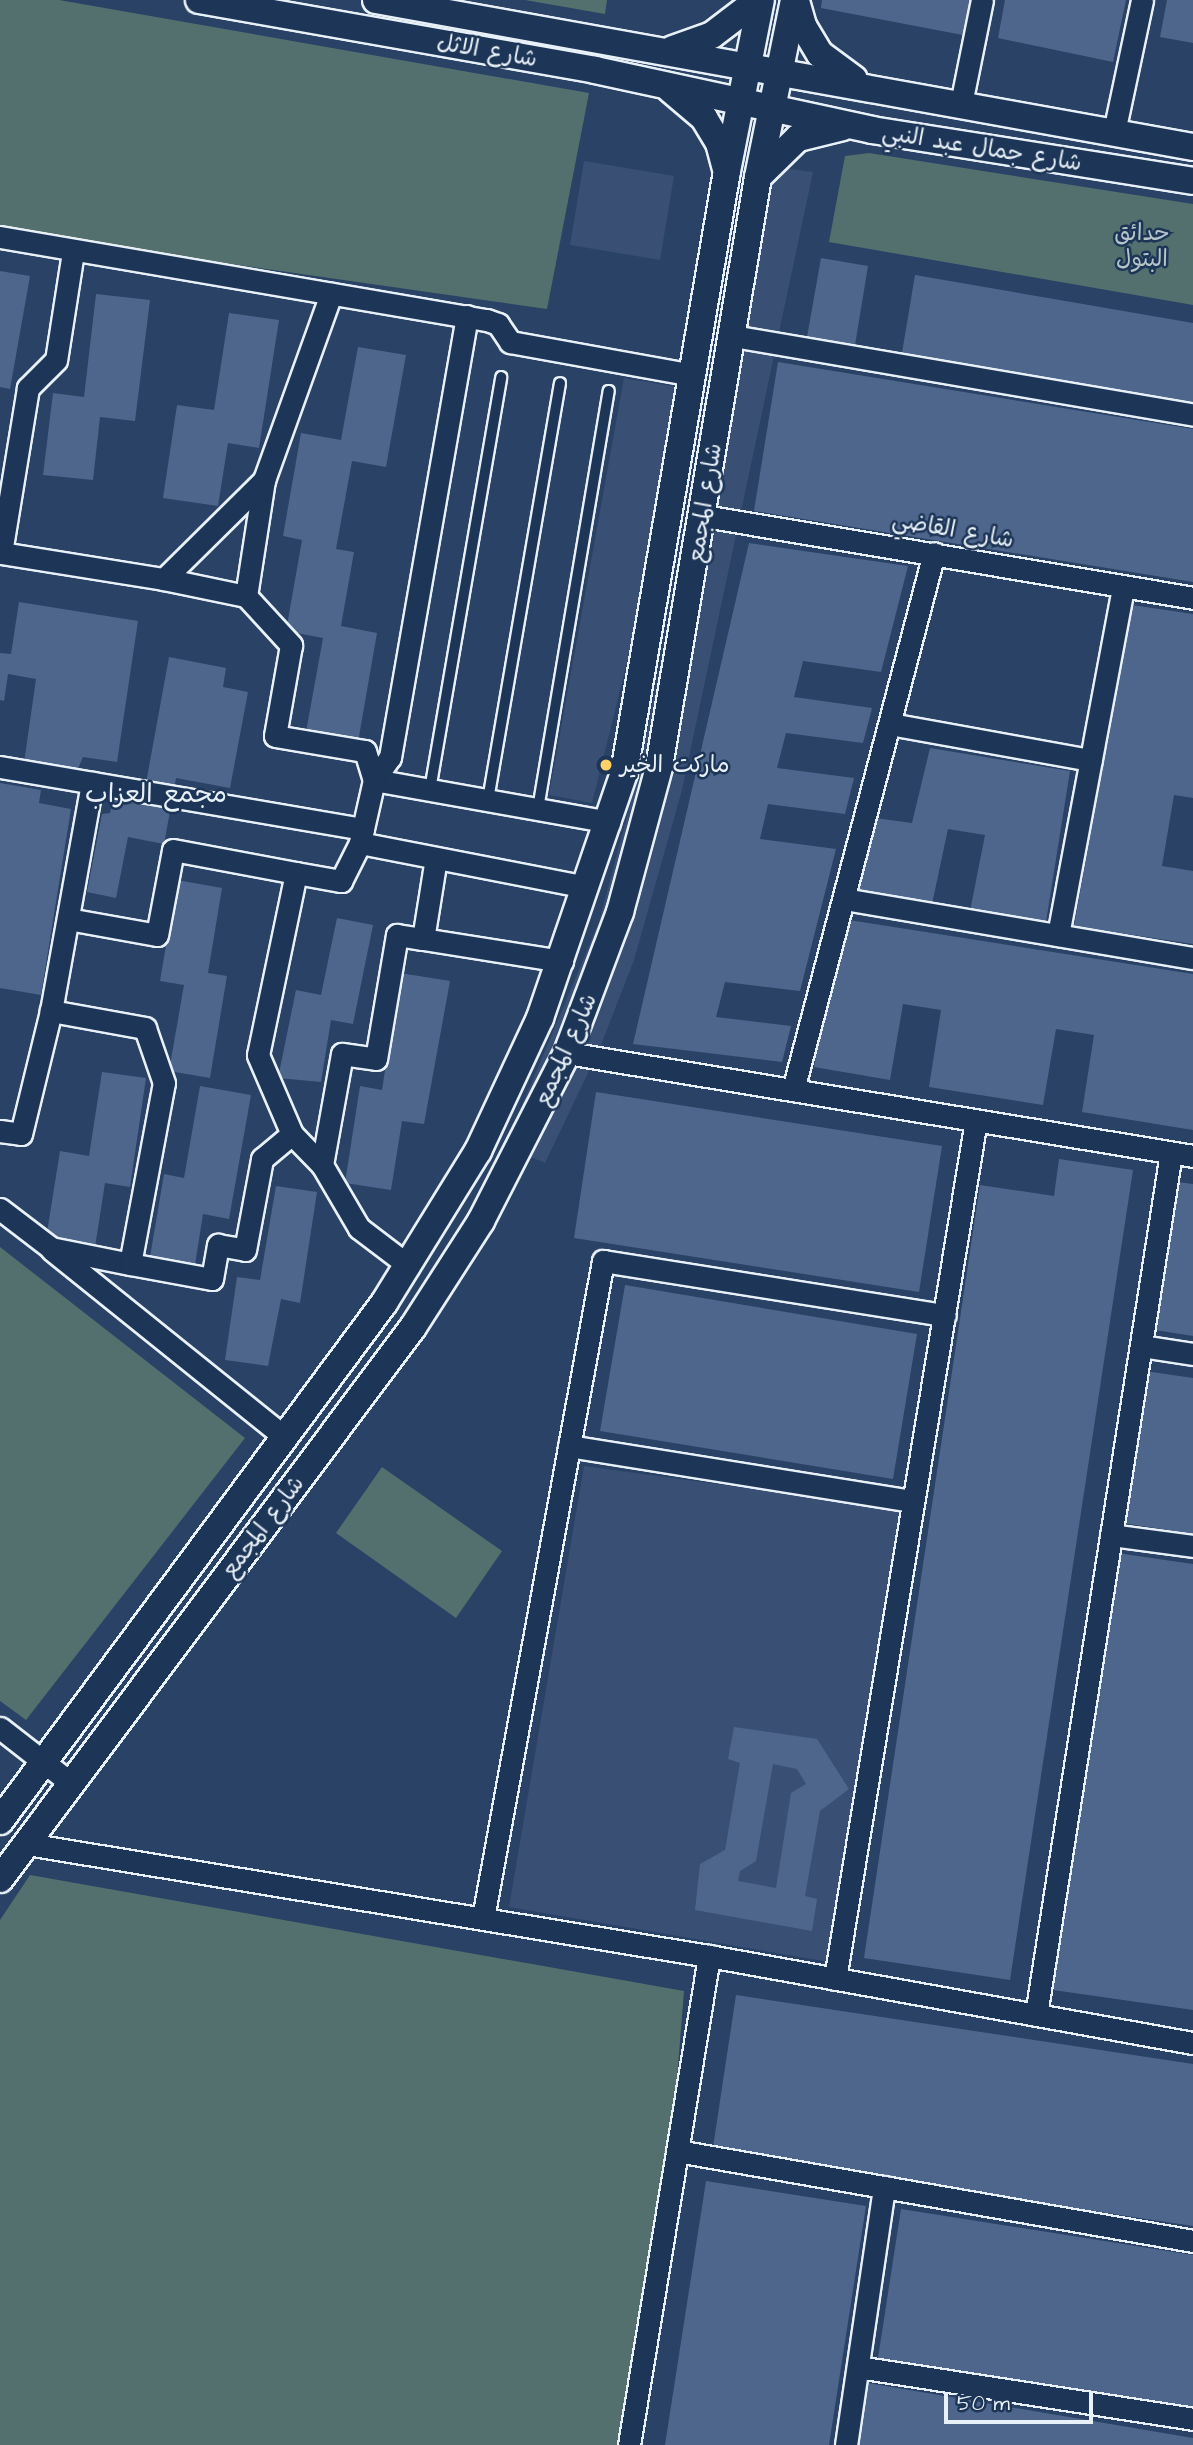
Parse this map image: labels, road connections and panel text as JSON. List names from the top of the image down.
{
  "streets": {
    "street": [
      "شارع الاثل",
      "شارع جمال عبد النبي",
      "شارع المجمع",
      "شارع القاضي"
    ]
  },
  "crossings": [
    ["شارع الاثل", "شارع جمال عبد النبي"],
    ["شارع الاثل", "شارع المجمع"],
    ["شارع جمال عبد النبي", "شارع المجمع"],
    ["شارع المجمع", "شارع القاضي"]
  ],
  "districts": ["مجمع العزاب"],
  "parks": ["حدائق البتول"],
  "places": ["ماركت الخير"],
  "scale_bar": "50 m"
}
